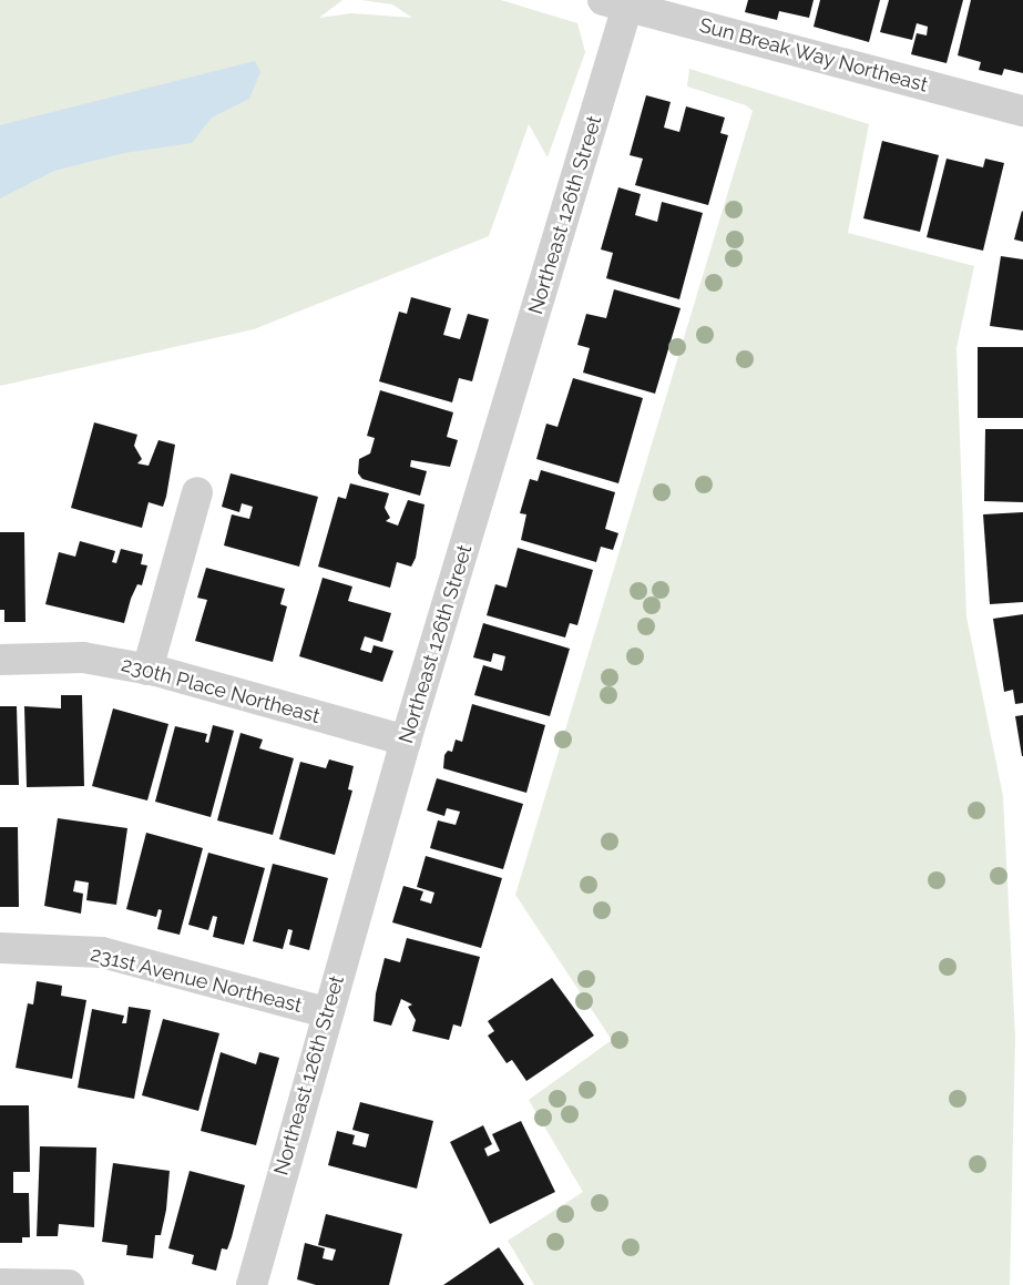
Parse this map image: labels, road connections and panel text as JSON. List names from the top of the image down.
{
  "streets": {
    "street": [
      "Sun Break Way Northeast",
      "Northeast 126th Street",
      "230th Place Northeast",
      "231st Avenue Northeast"
    ]
  },
  "crossings": [
    ["Sun Break Way Northeast", "Northeast 126th Street"],
    ["Northeast 126th Street", "230th Place Northeast"],
    ["Northeast 126th Street", "231st Avenue Northeast"]
  ]
}
